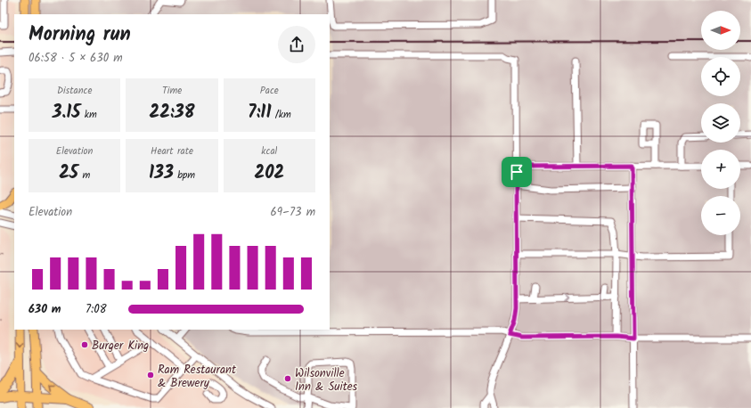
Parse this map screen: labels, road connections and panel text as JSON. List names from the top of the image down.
{
  "places": ["Burger King", "Ram Restaurant & Brewery", "Wilsonville Inn & Suites"],
  "north": "right",
  "page": {
    "map_buttons": ["+", "−"],
    "heading": ["Morning run", "06:58 · 5 × 630 m"],
    "stats": [
      ["Distance", "3.15 km"],
      ["Time", "22:38"],
      ["Pace", "7:11 /km"],
      ["Elevation", "25 m"],
      ["Heart rate", "133 bpm"],
      ["kcal", "202"]
    ],
    "chart": ["Elevation", "69–73 m"],
    "list": [
      {
        "name": "630 m",
        "note": "7:08"
      }
    ]
  }
}
